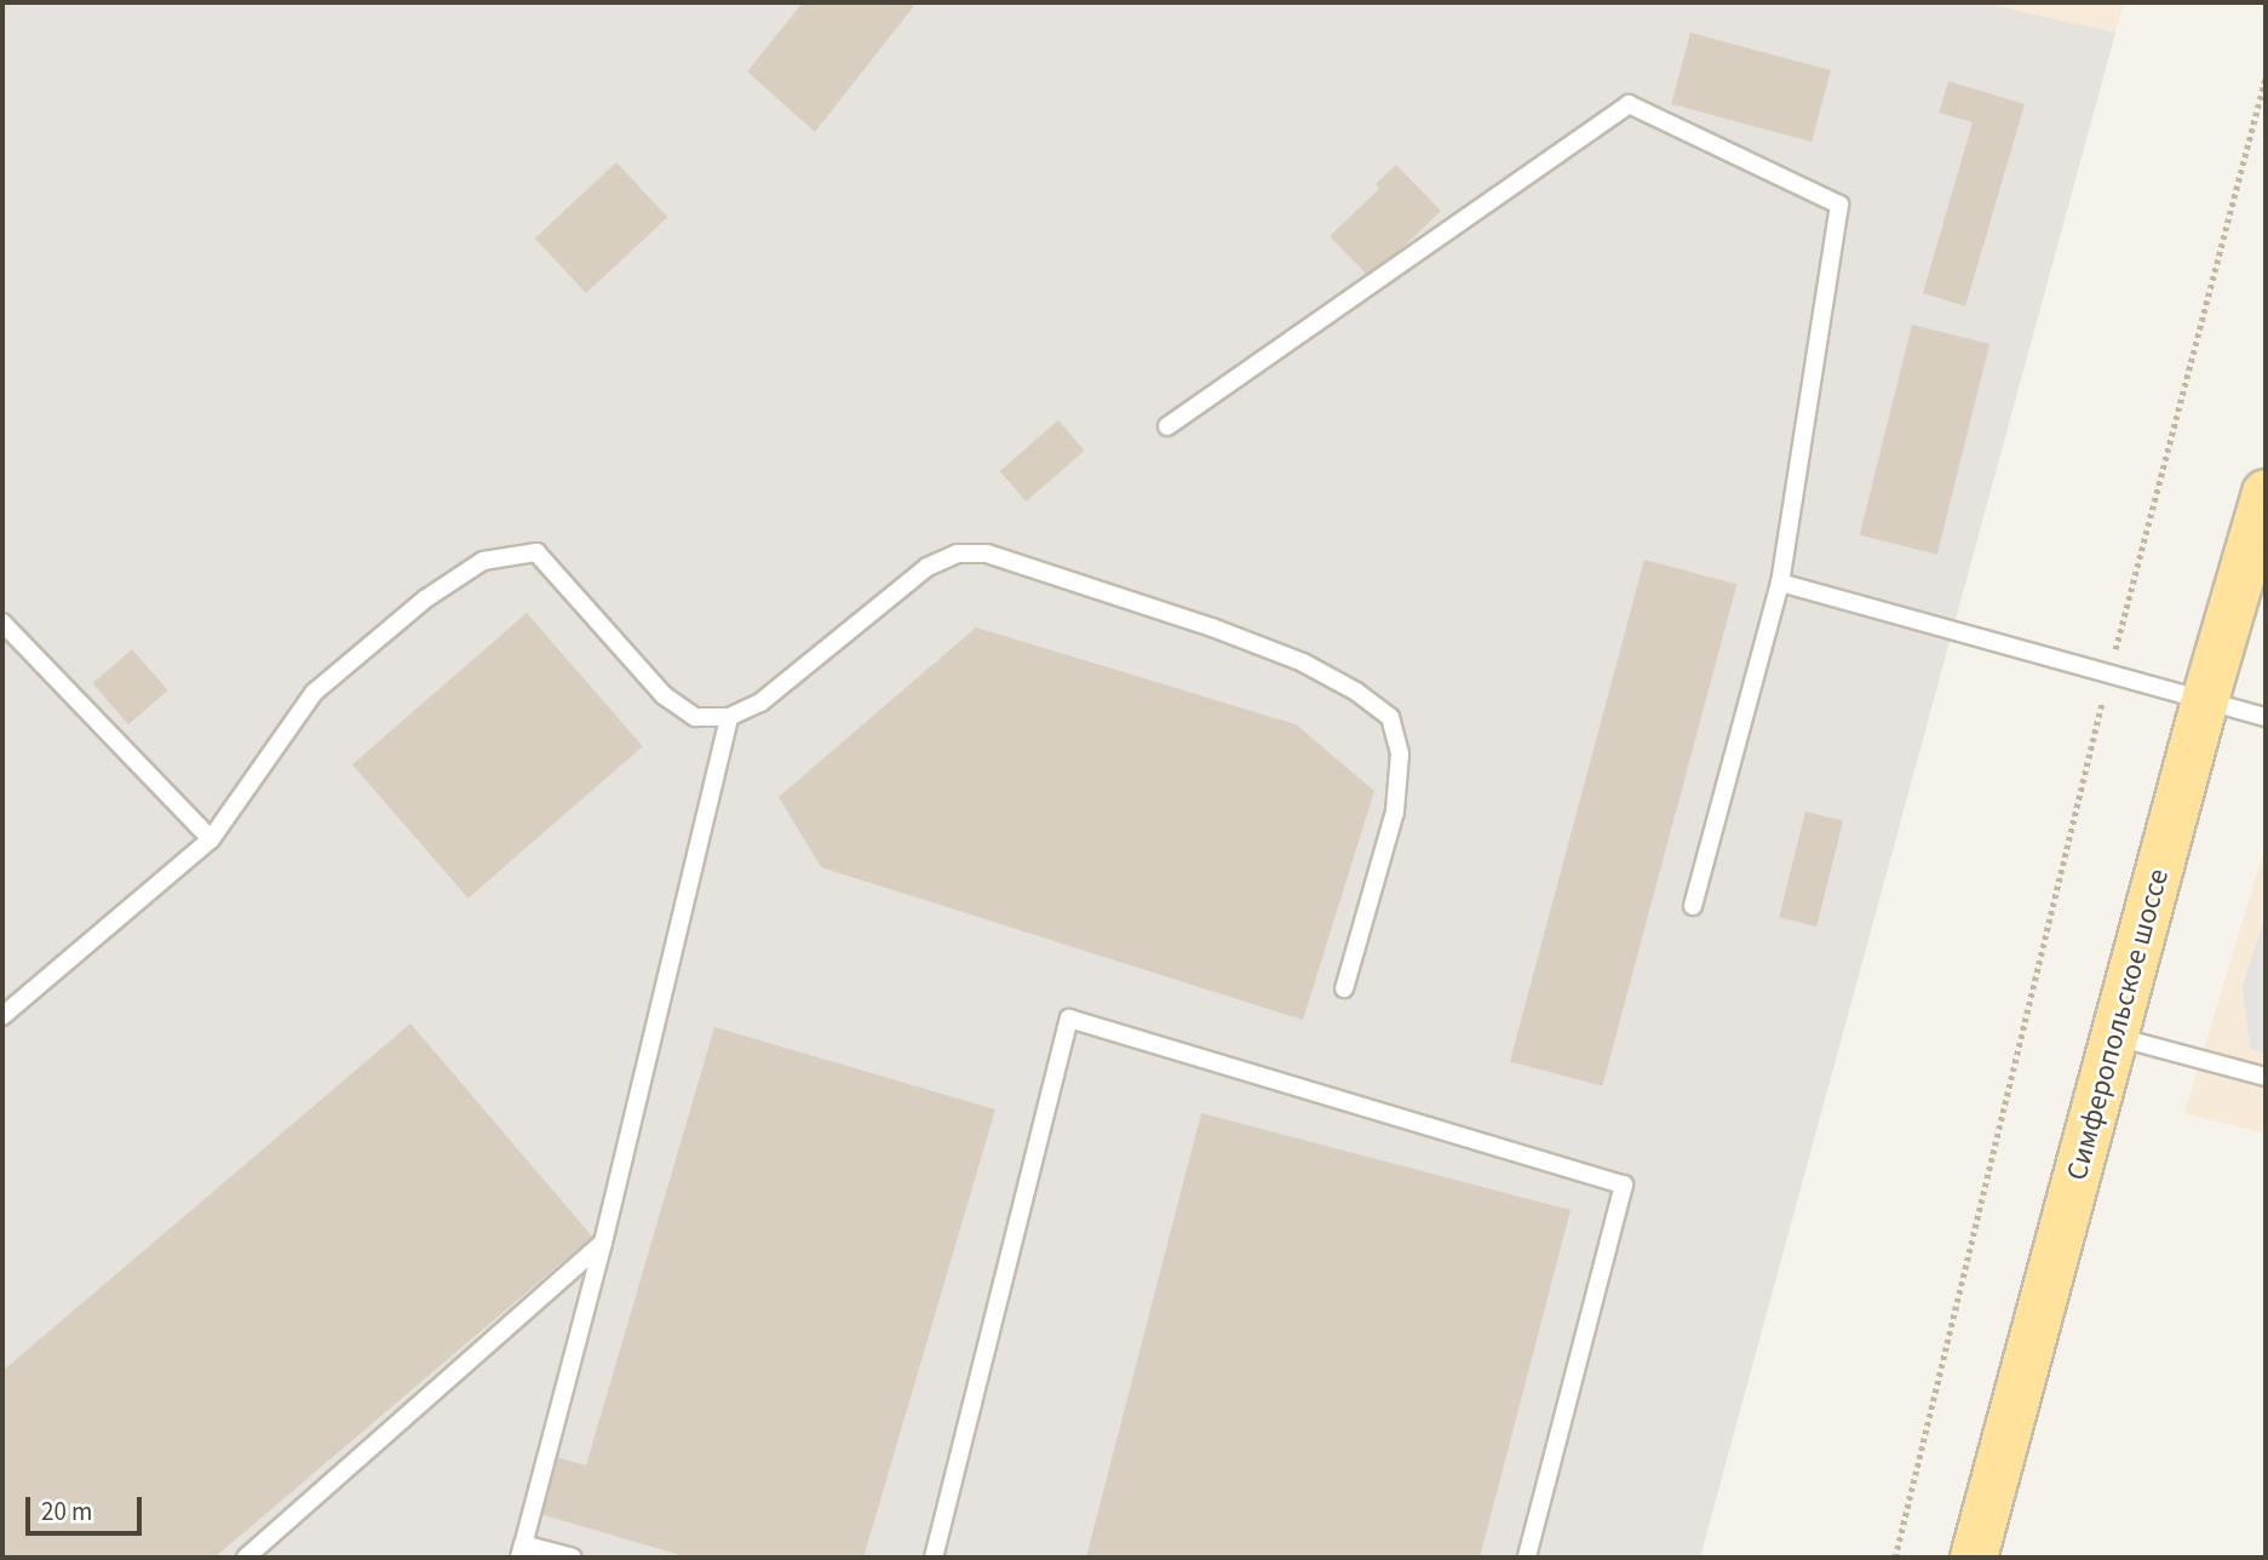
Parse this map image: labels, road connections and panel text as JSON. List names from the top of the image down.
{
  "streets": {
    "main road": ["Симферопольское шоссе"]
  },
  "scale_bar": "20 m"
}
